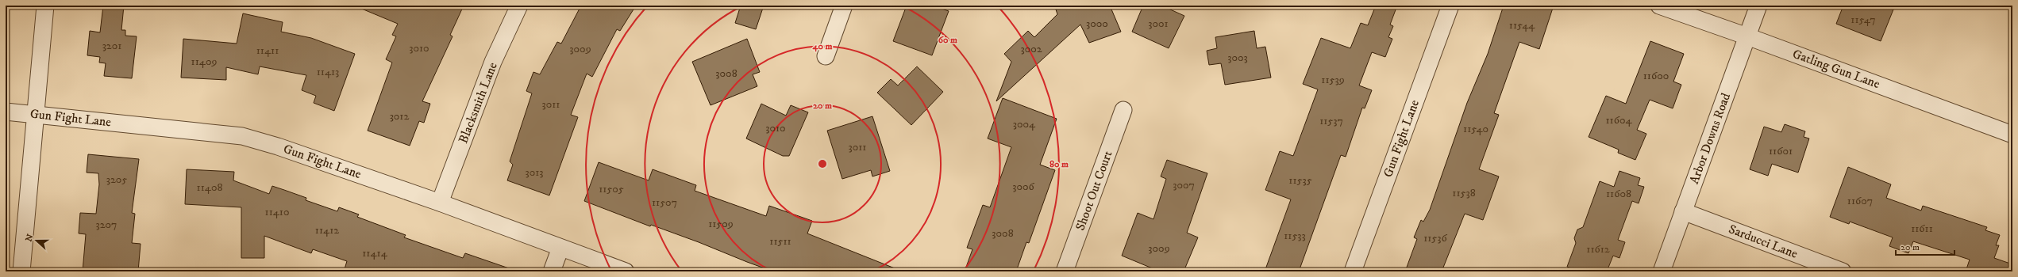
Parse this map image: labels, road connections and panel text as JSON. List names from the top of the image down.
{
  "streets": {
    "street": [
      "Gatling Gun Lane",
      "Blacksmith Lane",
      "Gun Fight Lane",
      "Arbor Downs Road",
      "Shoot Out Court",
      "Sarducci Lane"
    ]
  },
  "crossings": [
    ["Gatling Gun Lane", "Arbor Downs Road"],
    ["Blacksmith Lane", "Gun Fight Lane"],
    ["Arbor Downs Road", "Sarducci Lane"]
  ],
  "house_numbers": [
    "11547",
    "3000",
    "3001",
    "11544",
    "3201",
    "3010",
    "3009",
    "3002",
    "11411",
    "3003",
    "11409",
    "11413",
    "3008",
    "11600",
    "11539",
    "3011",
    "3012",
    "11604",
    "11537",
    "3004",
    "3010",
    "11540",
    "3011",
    "11601",
    "3013",
    "3205",
    "11535",
    "3007",
    "3006",
    "11408",
    "11505",
    "11538",
    "11608",
    "11607",
    "11507",
    "11410",
    "11509",
    "3207",
    "11611",
    "11412",
    "3008",
    "11533",
    "11536",
    "11511",
    "3009",
    "11612",
    "11414"
  ],
  "scale_bar": "20 m",
  "north": "left",
  "rings": [
    "60 m",
    "40 m",
    "20 m",
    "80 m"
  ]
}
